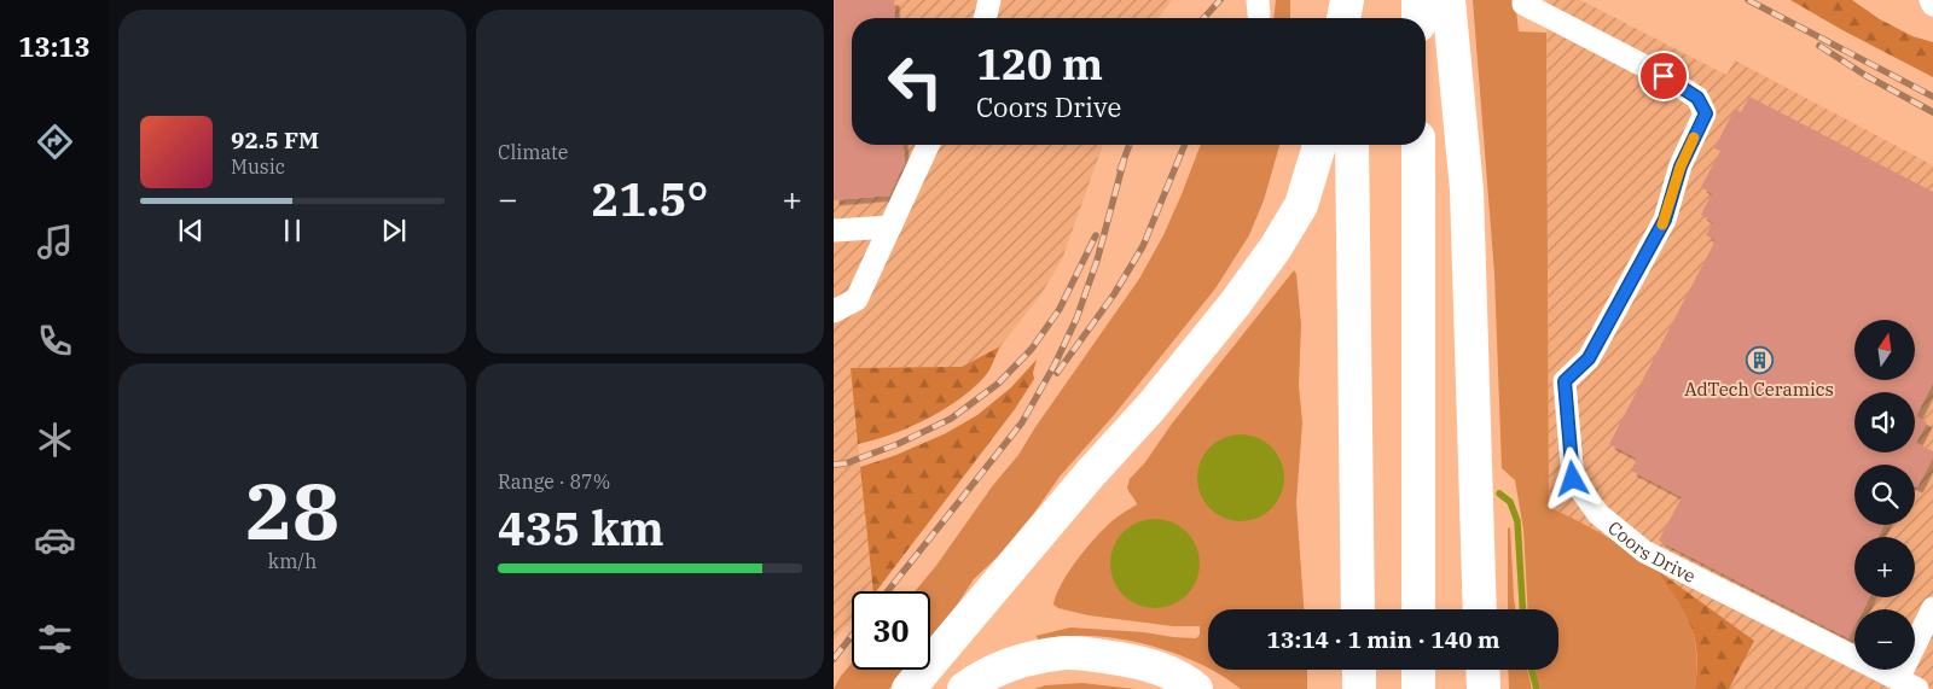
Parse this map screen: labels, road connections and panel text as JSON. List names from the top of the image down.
{
  "streets": {
    "street": ["Coors Drive"]
  },
  "places": {
    "building": ["AdTech Ceramics"]
  },
  "north": "top",
  "page": {
    "tabs": "13:13",
    "tile": [
      "Climate",
      ["28", "km/h"],
      ["Range · 87%", "435 km"]
    ],
    "turn": ["120 m", "Coors Drive"],
    "song": ["92.5 FM", "Music"],
    "heat": ["−", "21.5°", "+"],
    "map_buttons": ["+", "−"],
    "limit": "30",
    "trip": "13:14 · 1 min · 140 m"
  }
}
